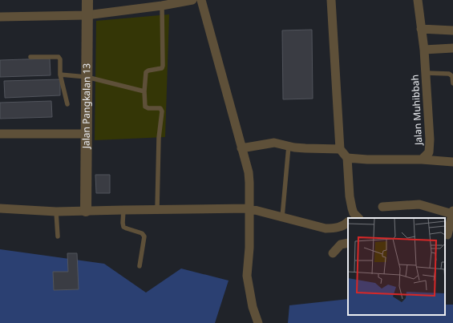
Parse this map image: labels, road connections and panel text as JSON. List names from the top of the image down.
{
  "streets": {
    "street": ["Jalan Pangkalan 13", "Jalan Muhibbah"]
  }
}
